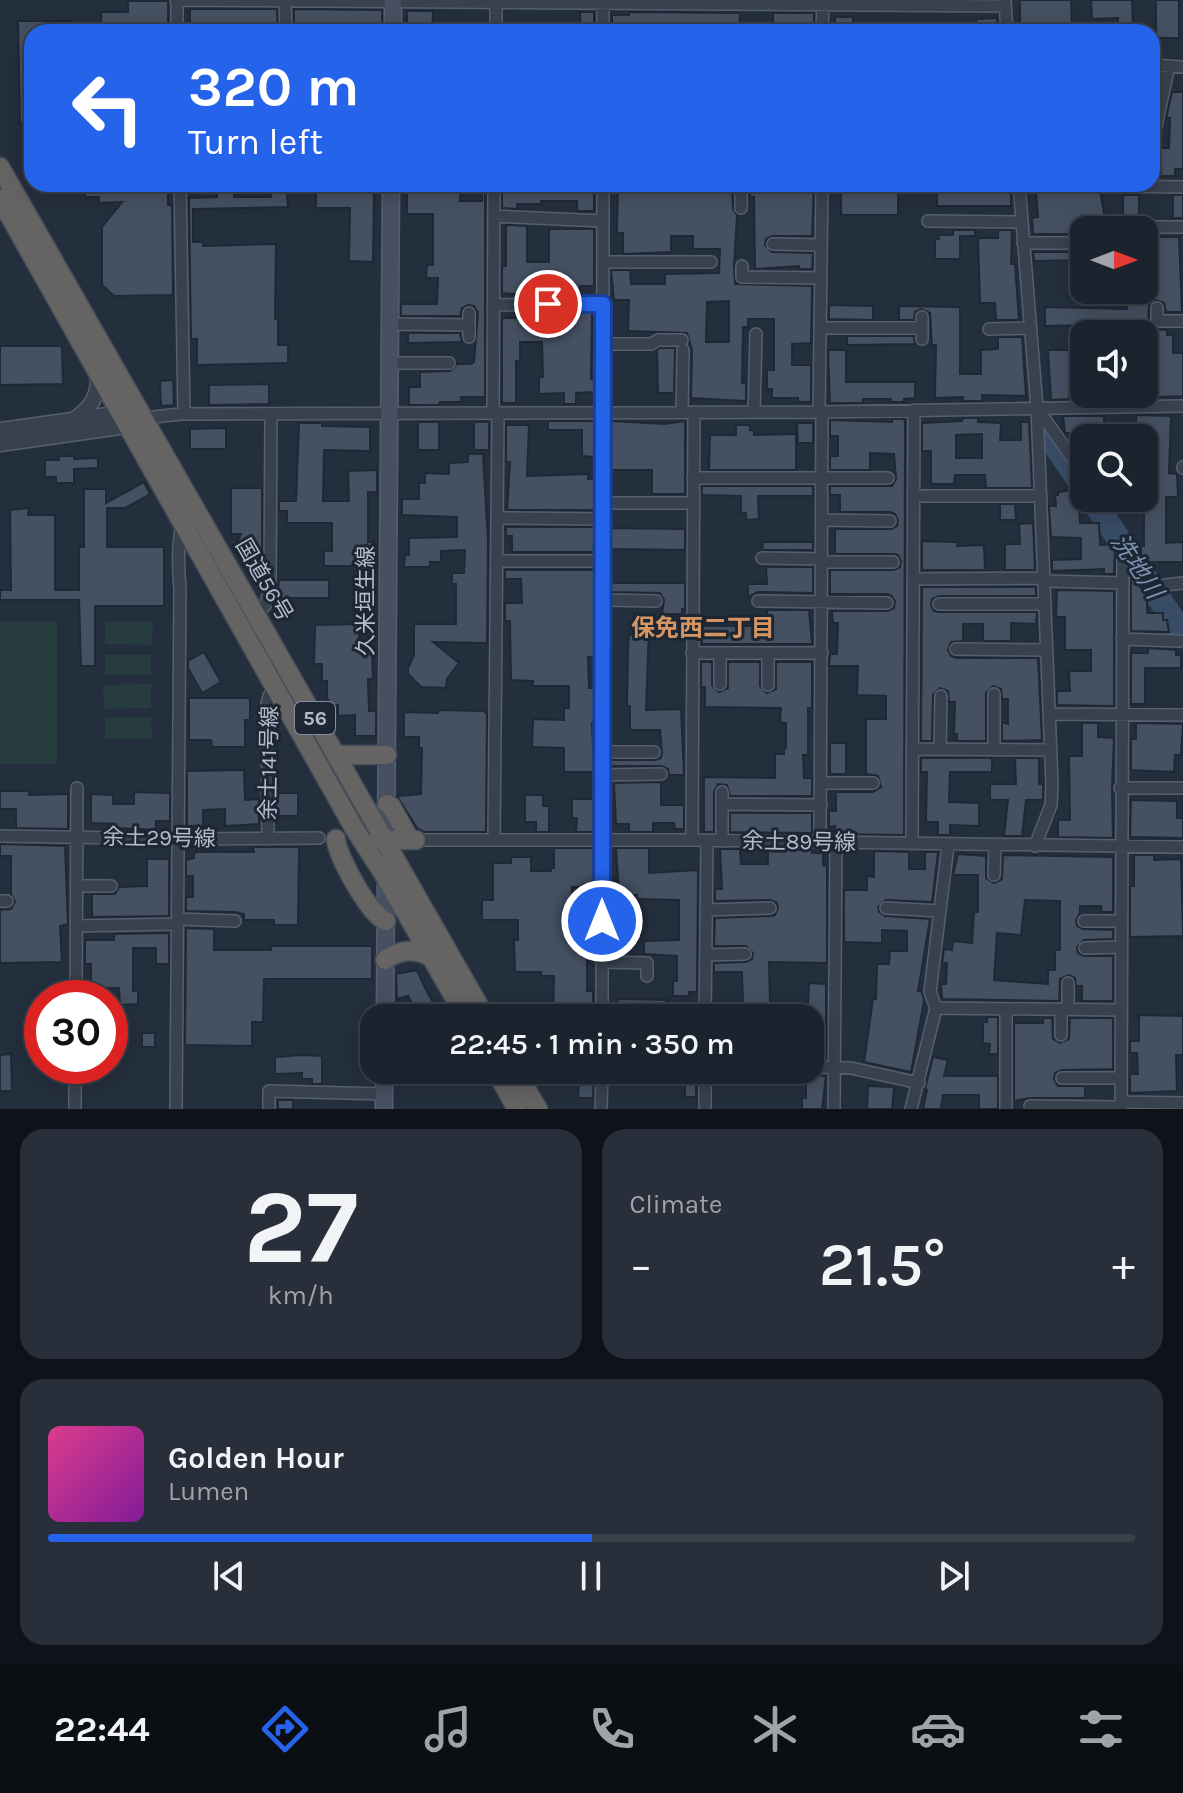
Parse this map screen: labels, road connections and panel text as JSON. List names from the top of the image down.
{
  "streets": {
    "highway": ["国道56号", "56"],
    "main road": ["久米垣生線"],
    "street": ["余土141号線", "余土29号線", "余土89号線"]
  },
  "crossings": [
    ["国道56号", "久米垣生線"],
    ["国道56号", "56"],
    ["国道56号", "余土141号線"],
    ["久米垣生線", "56"],
    ["余土141号線", "余土29号線"]
  ],
  "districts": ["保免西二丁目"],
  "water": ["洗地川"],
  "north": "right",
  "page": {
    "turn": ["320 m", "Turn left"],
    "limit": "30",
    "trip": "22:45 · 1 min · 350 m",
    "tile": [
      ["27", "km/h"],
      "Climate"
    ],
    "heat": ["−", "21.5°", "+"],
    "song": ["Golden Hour", "Lumen"],
    "tabs": "22:44"
  }
}
